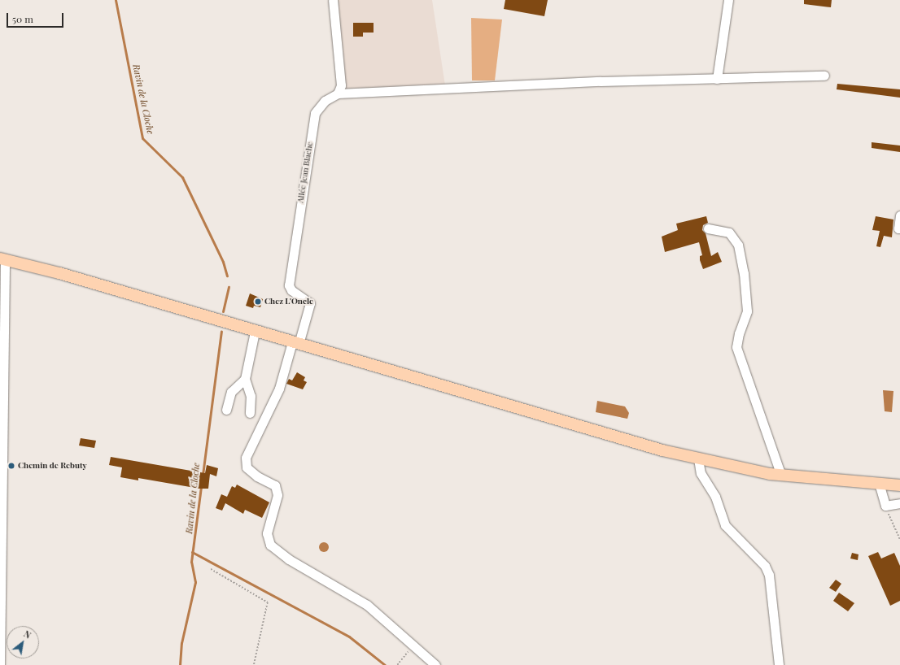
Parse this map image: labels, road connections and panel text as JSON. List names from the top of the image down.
{
  "streets": {
    "street": ["Allée Jean Blache"]
  },
  "water": ["Ravin de la Cloche"],
  "places": ["Chez L'Oncle", "Chemin de Rebuty"],
  "scale_bar": "50 m",
  "north": "top right"
}
